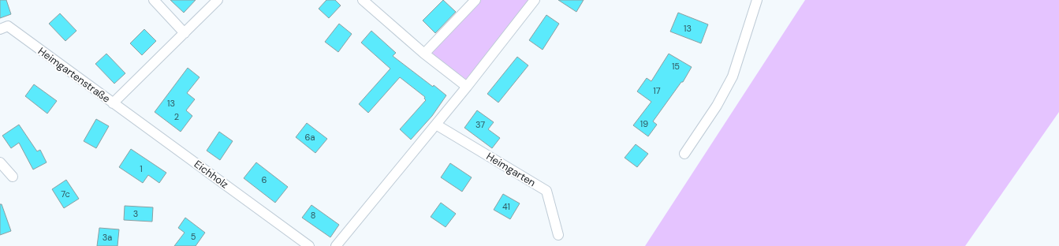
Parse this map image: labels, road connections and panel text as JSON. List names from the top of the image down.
{
  "streets": {
    "street": ["Heimgartenstraße", "Heimgarten", "Eichholz"]
  },
  "crossings": [
    ["Heimgartenstraße", "Eichholz"]
  ],
  "house_numbers": [
    "13",
    "15",
    "17",
    "13",
    "2",
    "19",
    "37",
    "6a",
    "1",
    "6",
    "7c",
    "41",
    "3",
    "8",
    "5",
    "3a"
  ]
}
